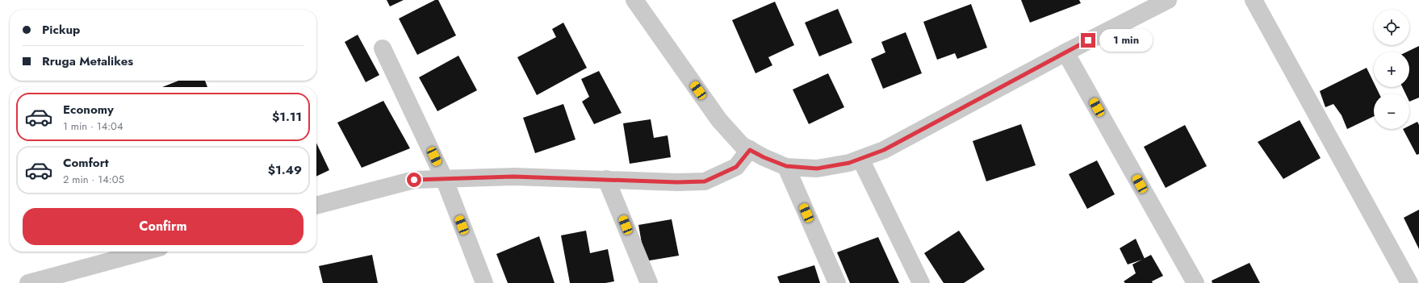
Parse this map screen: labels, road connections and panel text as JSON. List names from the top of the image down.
{
  "page": {
    "map_buttons": ["+", "−"],
    "banner": ["Pickup", "Rruga Metalikes"],
    "bubble": "1 min",
    "list": [
      {
        "name": "Economy",
        "note": "1 min · 14:04",
        "value": "$1.11"
      },
      {
        "name": "Comfort",
        "note": "2 min · 14:05",
        "value": "$1.49"
      }
    ],
    "buttons": "Confirm"
  }
}
